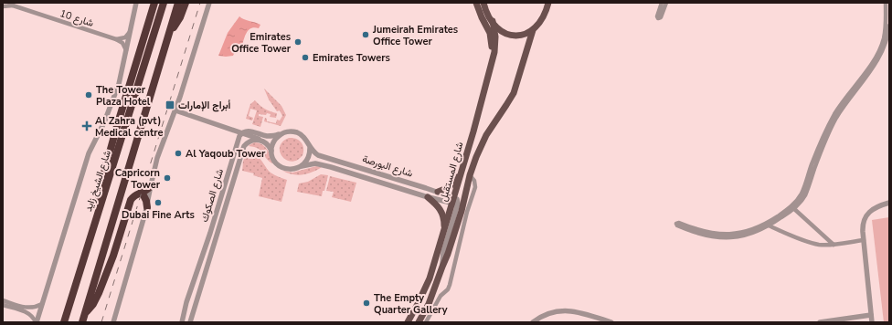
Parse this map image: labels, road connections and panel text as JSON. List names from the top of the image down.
{
  "streets": {
    "highway": ["شارع الشيخ زايد"],
    "main road": ["شارع المستقبل"],
    "street": ["شارع 10", "شارع البورصة", "شارع الصكوك"]
  },
  "crossings": [
    ["شارع البورصة", "شارع المستقبل"]
  ],
  "places": {
    "other": [
      "Jumeirah Emirates Office Tower",
      "Emirates Office Tower",
      "Emirates Towers",
      "The Tower Plaza Hotel",
      "Al Yaqoub Tower",
      "Capricorn Tower",
      "Dubai Fine Arts",
      "The Empty Quarter Gallery"
    ],
    "transit": ["أبراج الإمارات"],
    "health": ["Al Zahra (pvt) Medical centre"]
  }
}
